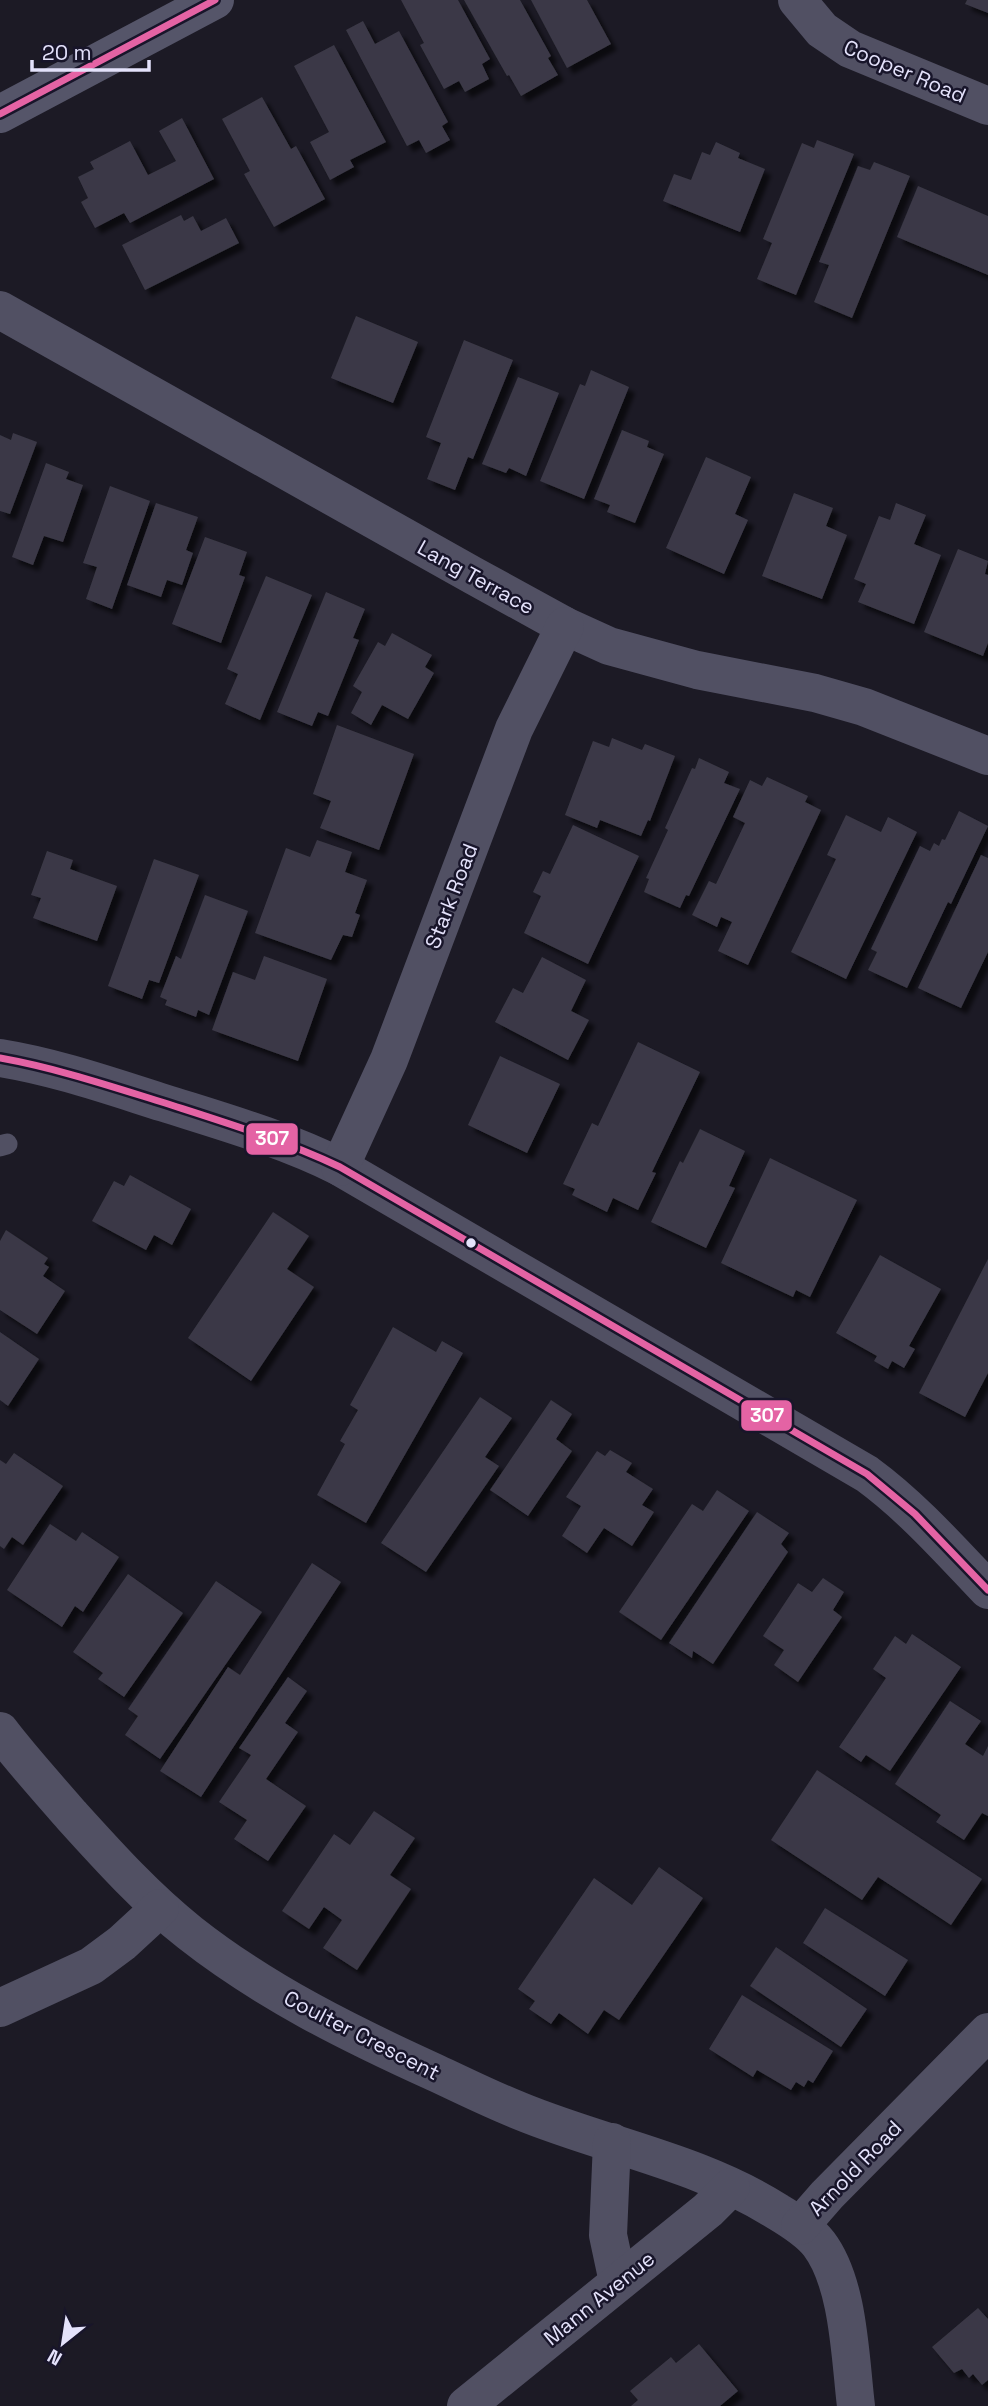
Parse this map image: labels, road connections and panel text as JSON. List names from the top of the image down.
{
  "streets": {
    "street": [
      "Cooper Road",
      "Lang Terrace",
      "Stark Road",
      "Coulter Crescent",
      "Arnold Road",
      "Mann Avenue"
    ]
  },
  "crossings": [
    ["Lang Terrace", "Stark Road"],
    ["Coulter Crescent", "Arnold Road"],
    ["Coulter Crescent", "Mann Avenue"]
  ],
  "lines": ["transit line 307"],
  "scale_bar": "20 m",
  "north": "bottom left"
}
